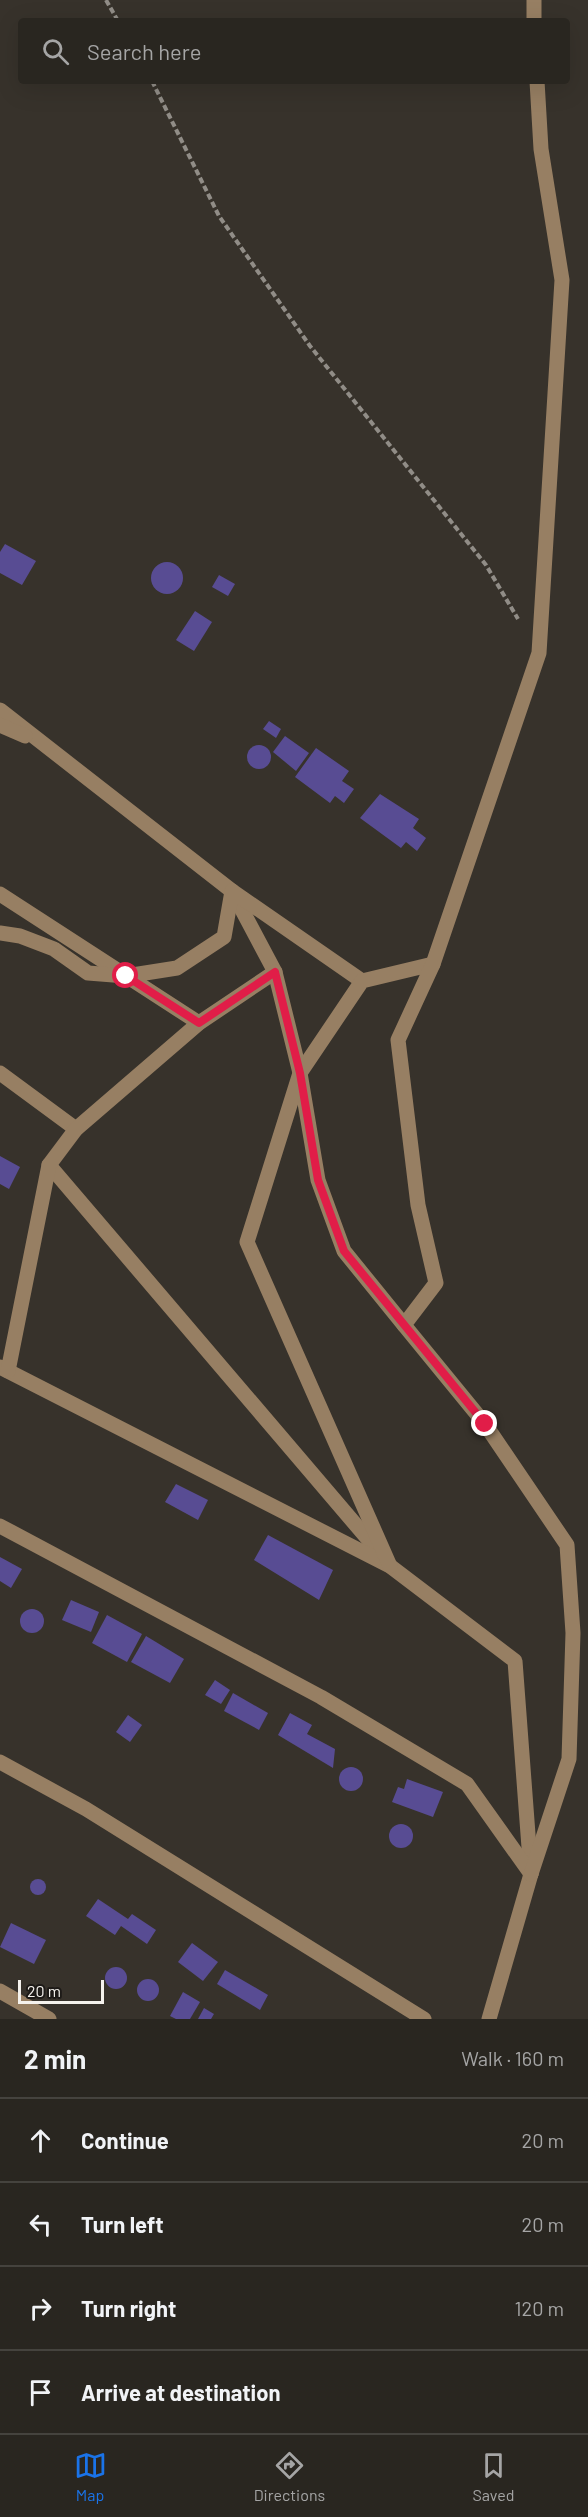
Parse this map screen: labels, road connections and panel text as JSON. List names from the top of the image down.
{
  "scale_bar": "20 m",
  "page": {
    "search": "Search here",
    "scale": "20 m",
    "heading": ["2 min", "Walk · 160 m"],
    "list": [
      ["Continue", "20 m"],
      ["Turn left", "20 m"],
      ["Turn right", "120 m"],
      "Arrive at destination"
    ],
    "nav": ["Map", "Directions", "Saved"]
  }
}
